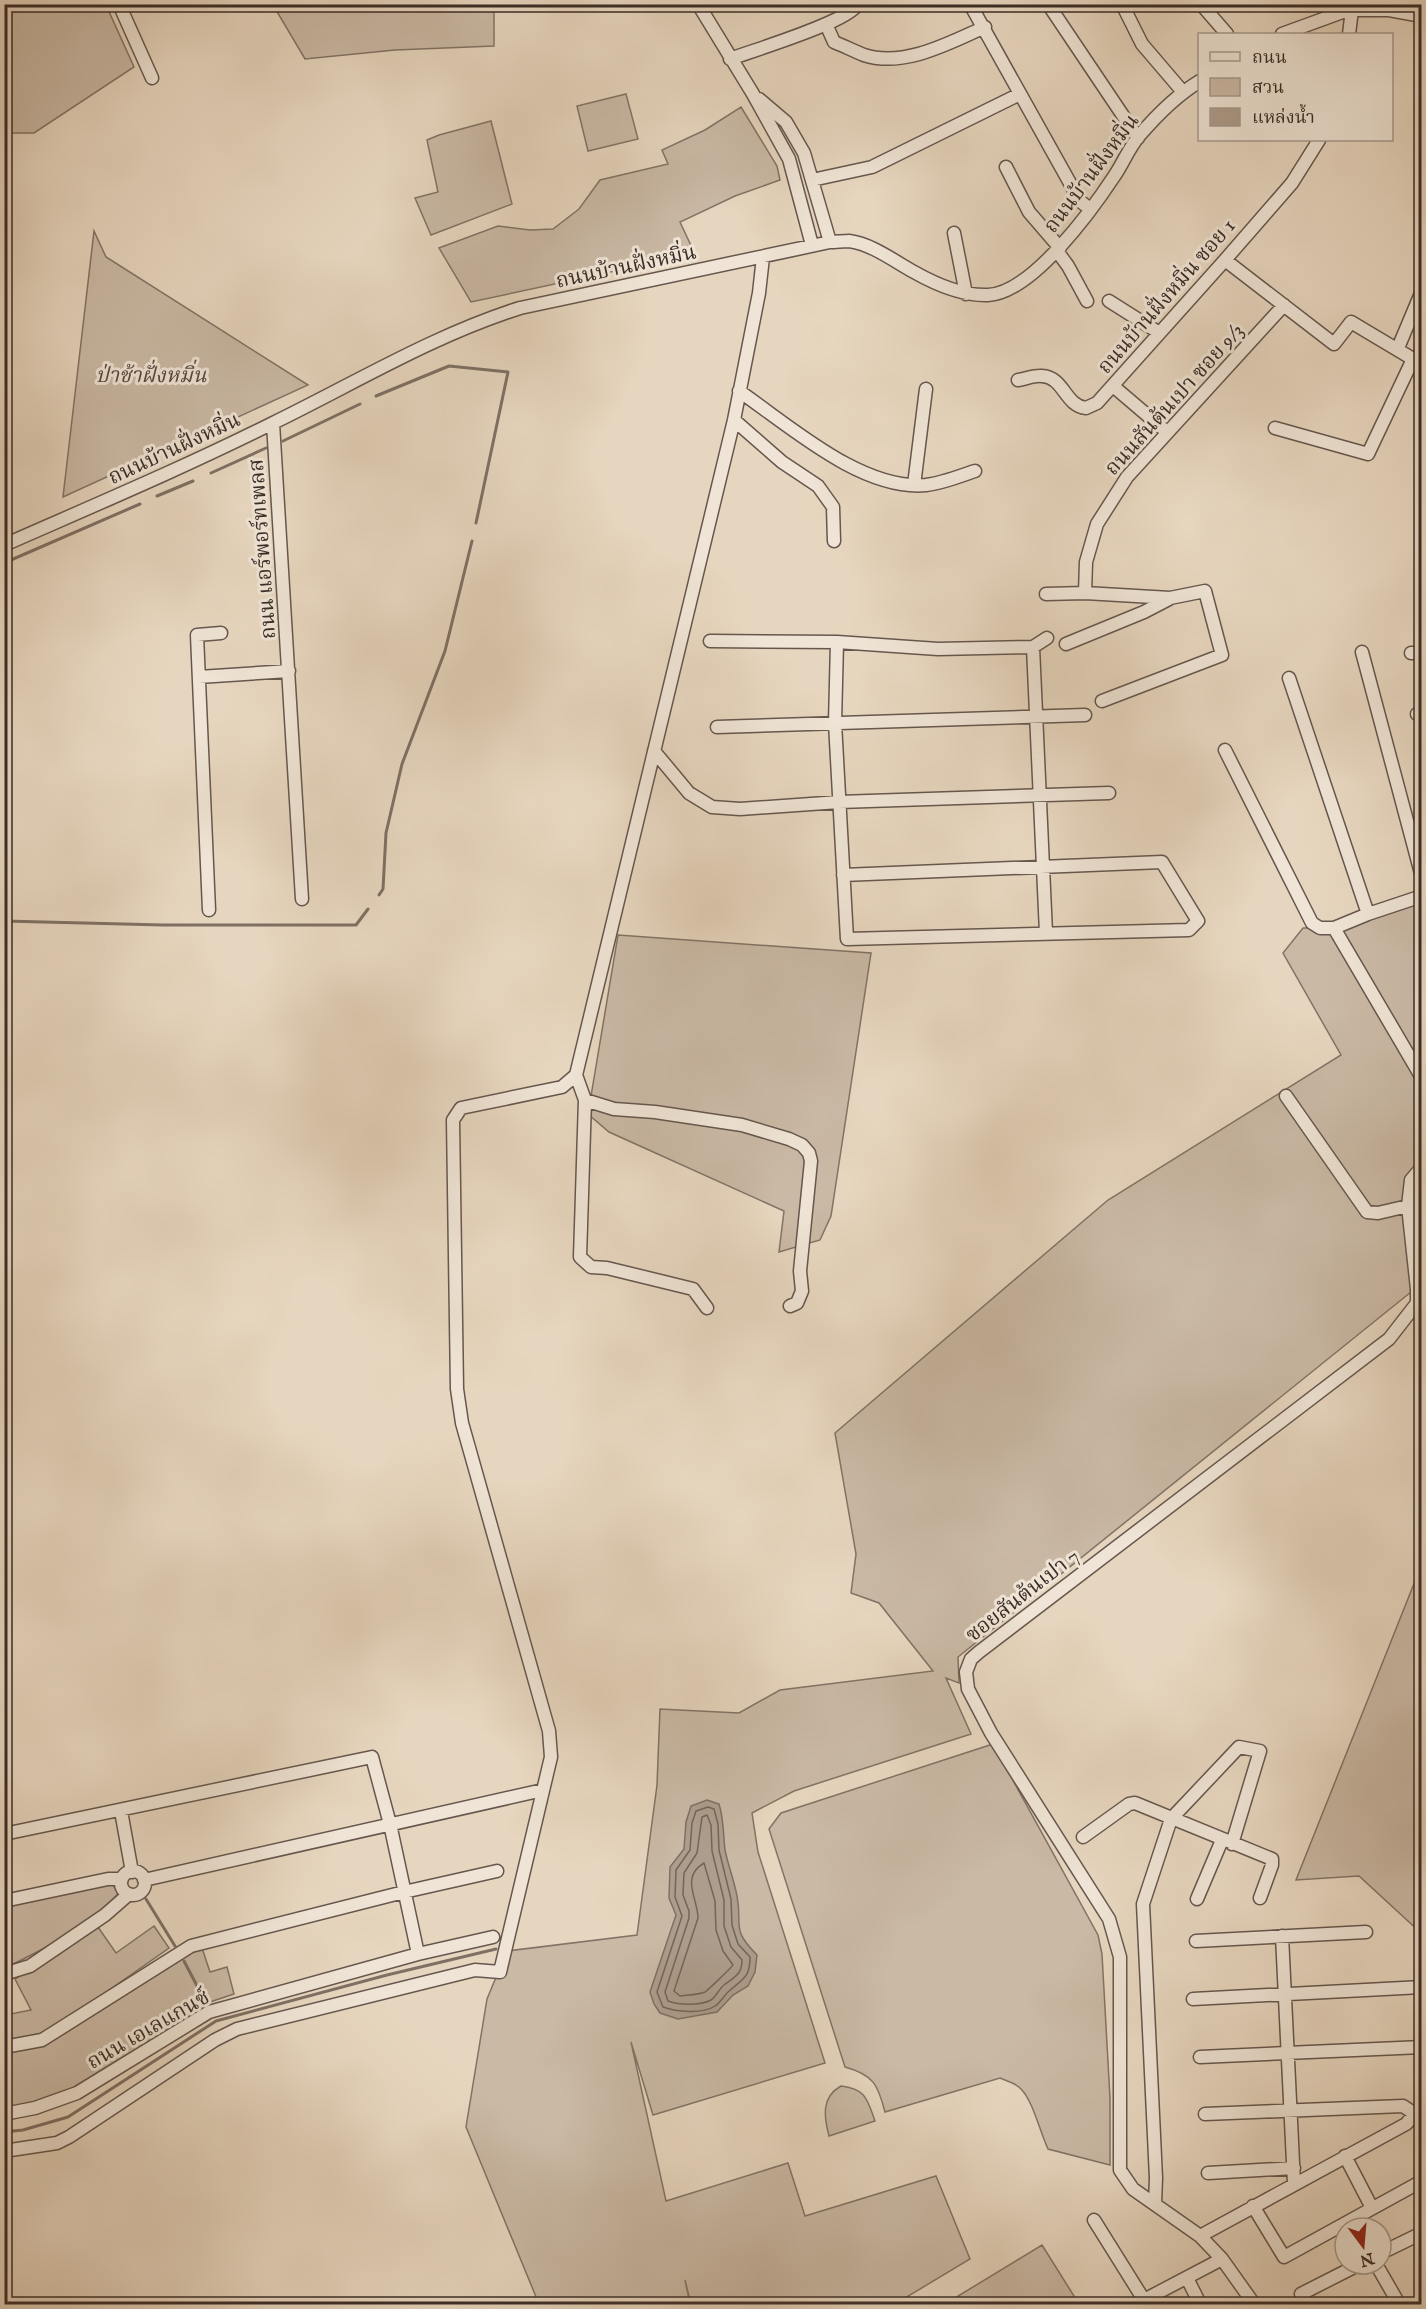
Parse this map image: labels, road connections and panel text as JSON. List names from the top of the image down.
{
  "streets": {
    "street": [
      "ถนนบ้านฝั่งหมิ่น",
      "ถนนบ้านฝั่งหมิ่น ซอย 1",
      "ถนนสันต้นเปา ซอย 9/3",
      "ถนน แอร์พอร์ทเพลส",
      "ซอยสันต้นเปา 7",
      "ถนน เอเลแกนซ์"
    ]
  },
  "crossings": [
    ["ถนนบ้านฝั่งหมิ่น", "ถนน แอร์พอร์ทเพลส"]
  ],
  "parks": ["ป่าช้าฝั่งหมิ่น"],
  "legend": ["ถนน", "สวน", "แหล่งน้ำ"],
  "north": "bottom"
}
